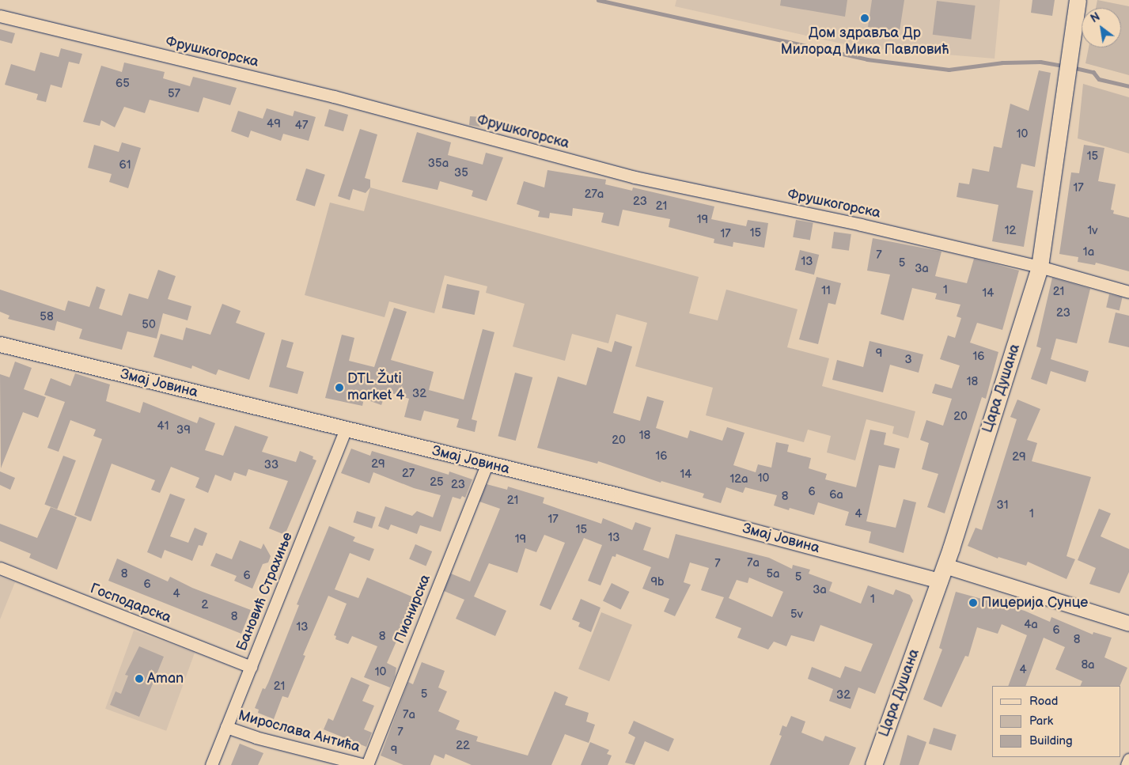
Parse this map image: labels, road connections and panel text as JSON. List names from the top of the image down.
{
  "streets": {
    "main road": ["Цара Душана"],
    "street": [
      "Фрушкогорска",
      "Змај Јовина",
      "Бановић Страхиње",
      "Господарска",
      "Пионирска",
      "Мирослава Антића"
    ]
  },
  "crossings": [
    ["Фрушкогорска", "Цара Душана"],
    ["Змај Јовина", "Цара Душана"],
    ["Змај Јовина", "Бановић Страхиње"],
    ["Змај Јовина", "Пионирска"],
    ["Бановић Страхиње", "Господарска"],
    ["Бановић Страхиње", "Мирослава Антића"]
  ],
  "places": [
    "Дом здравља Др Милорад Мика Павловић",
    "DTL Žuti market 4",
    "Пицерија Сунце",
    "Aman"
  ],
  "house_numbers": [
    "65",
    "57",
    "49",
    "47",
    "10",
    "15",
    "35a",
    "61",
    "35",
    "17",
    "27a",
    "23",
    "21",
    "19",
    "12",
    "1v",
    "15",
    "17",
    "1a",
    "7",
    "13",
    "5",
    "3a",
    "1",
    "11",
    "21",
    "14",
    "23",
    "58",
    "50",
    "9",
    "16",
    "3",
    "18",
    "32",
    "20",
    "41",
    "39",
    "18",
    "20",
    "16",
    "29",
    "29",
    "33",
    "27",
    "14",
    "10",
    "12a",
    "25",
    "23",
    "6",
    "6a",
    "8",
    "21",
    "31",
    "4",
    "1",
    "17",
    "15",
    "13",
    "19",
    "7a",
    "7",
    "8",
    "5a",
    "6",
    "5",
    "9b",
    "6",
    "3a",
    "4",
    "1",
    "2",
    "5v",
    "8",
    "4a",
    "13",
    "6",
    "8",
    "8",
    "8a",
    "4",
    "10",
    "21",
    "5",
    "32",
    "7a",
    "7",
    "22",
    "9"
  ],
  "legend": ["Road", "Park", "Building"],
  "north": "top left"
}
